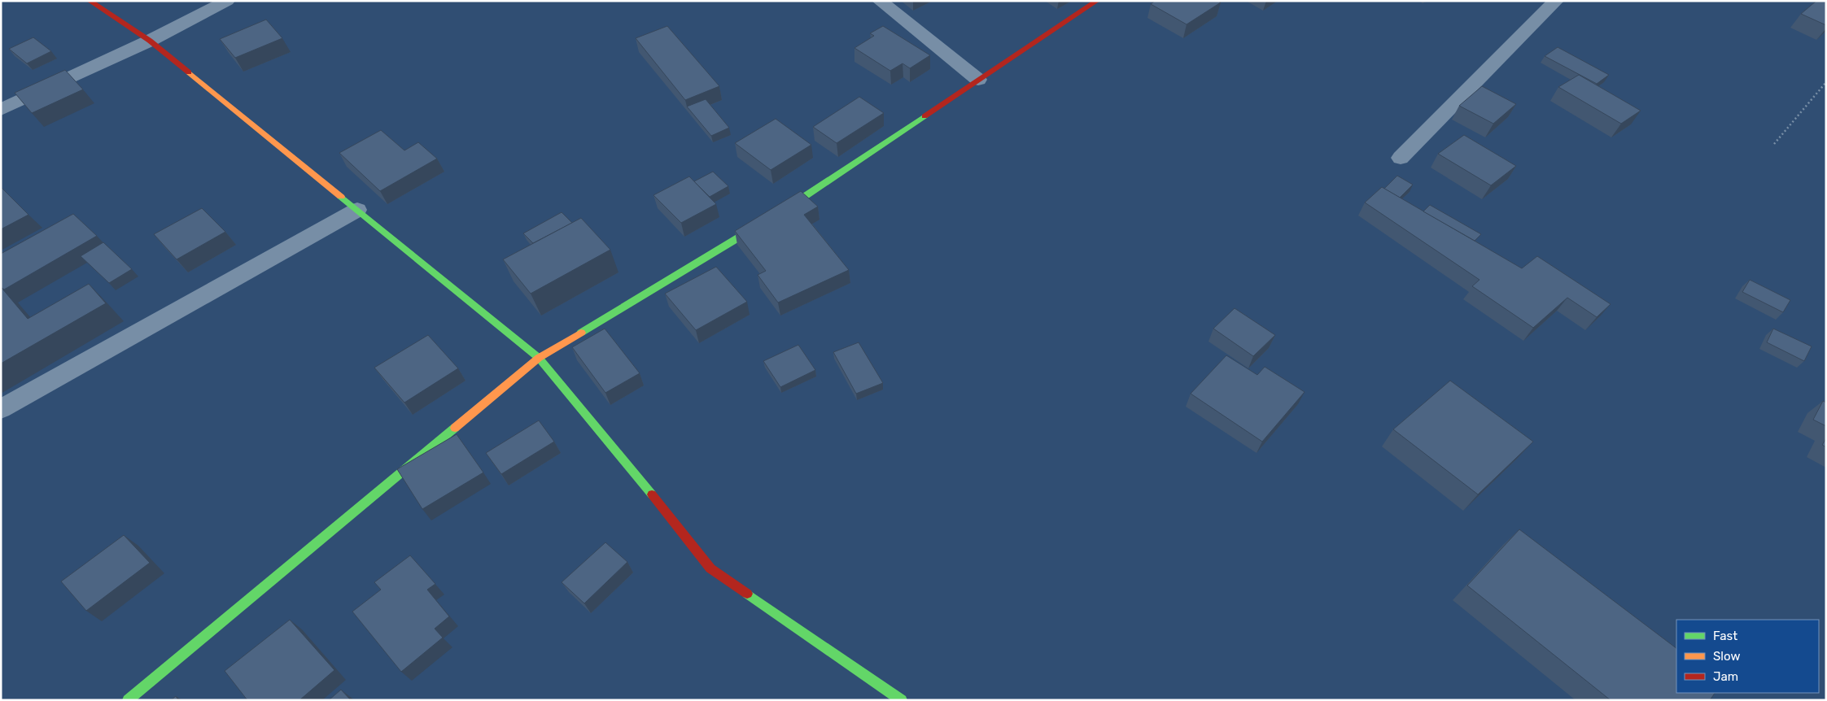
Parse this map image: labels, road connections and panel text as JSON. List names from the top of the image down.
{
  "legend": ["Fast", "Slow", "Jam"]
}
